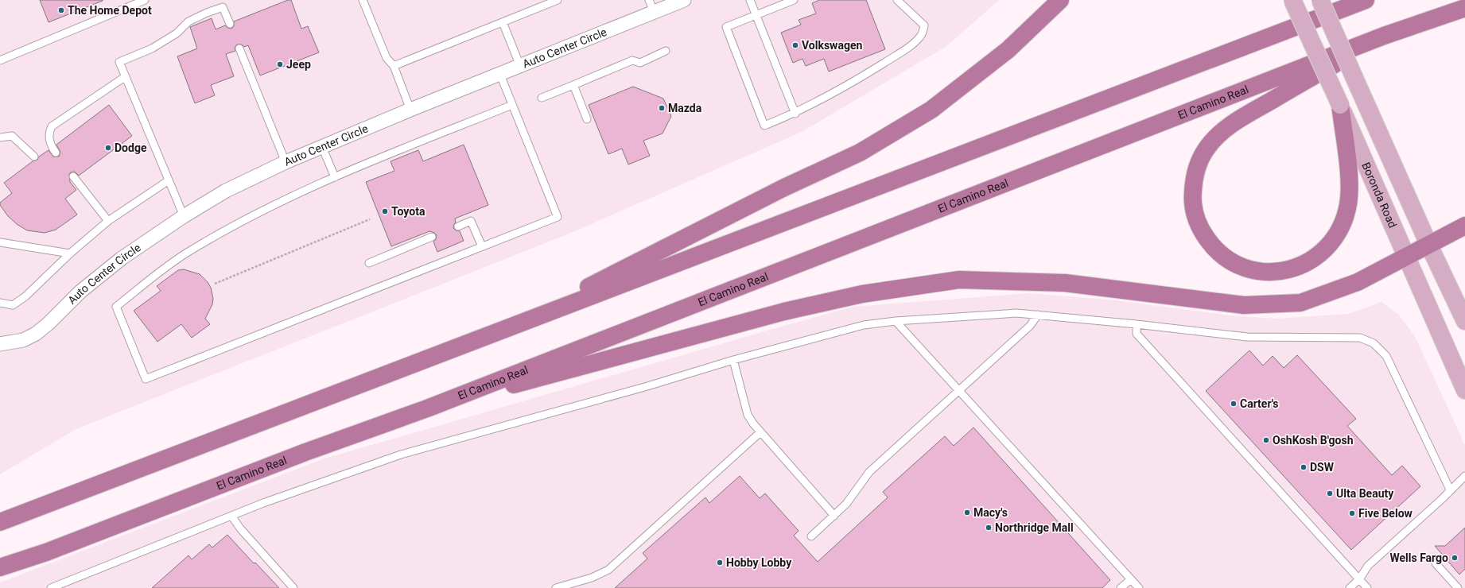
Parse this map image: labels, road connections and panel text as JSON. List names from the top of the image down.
{
  "streets": {
    "highway": ["El Camino Real"],
    "main road": ["Boronda Road"],
    "street": ["Auto Center Circle"]
  },
  "places": [
    "The Home Depot",
    "Volkswagen",
    "Jeep",
    "Mazda",
    "Dodge",
    "Toyota",
    "Carter's",
    "OshKosh B'gosh",
    "DSW",
    "Ulta Beauty",
    "Macy's",
    "Five Below",
    "Northridge Mall",
    "Wells Fargo",
    "Hobby Lobby"
  ]
}
